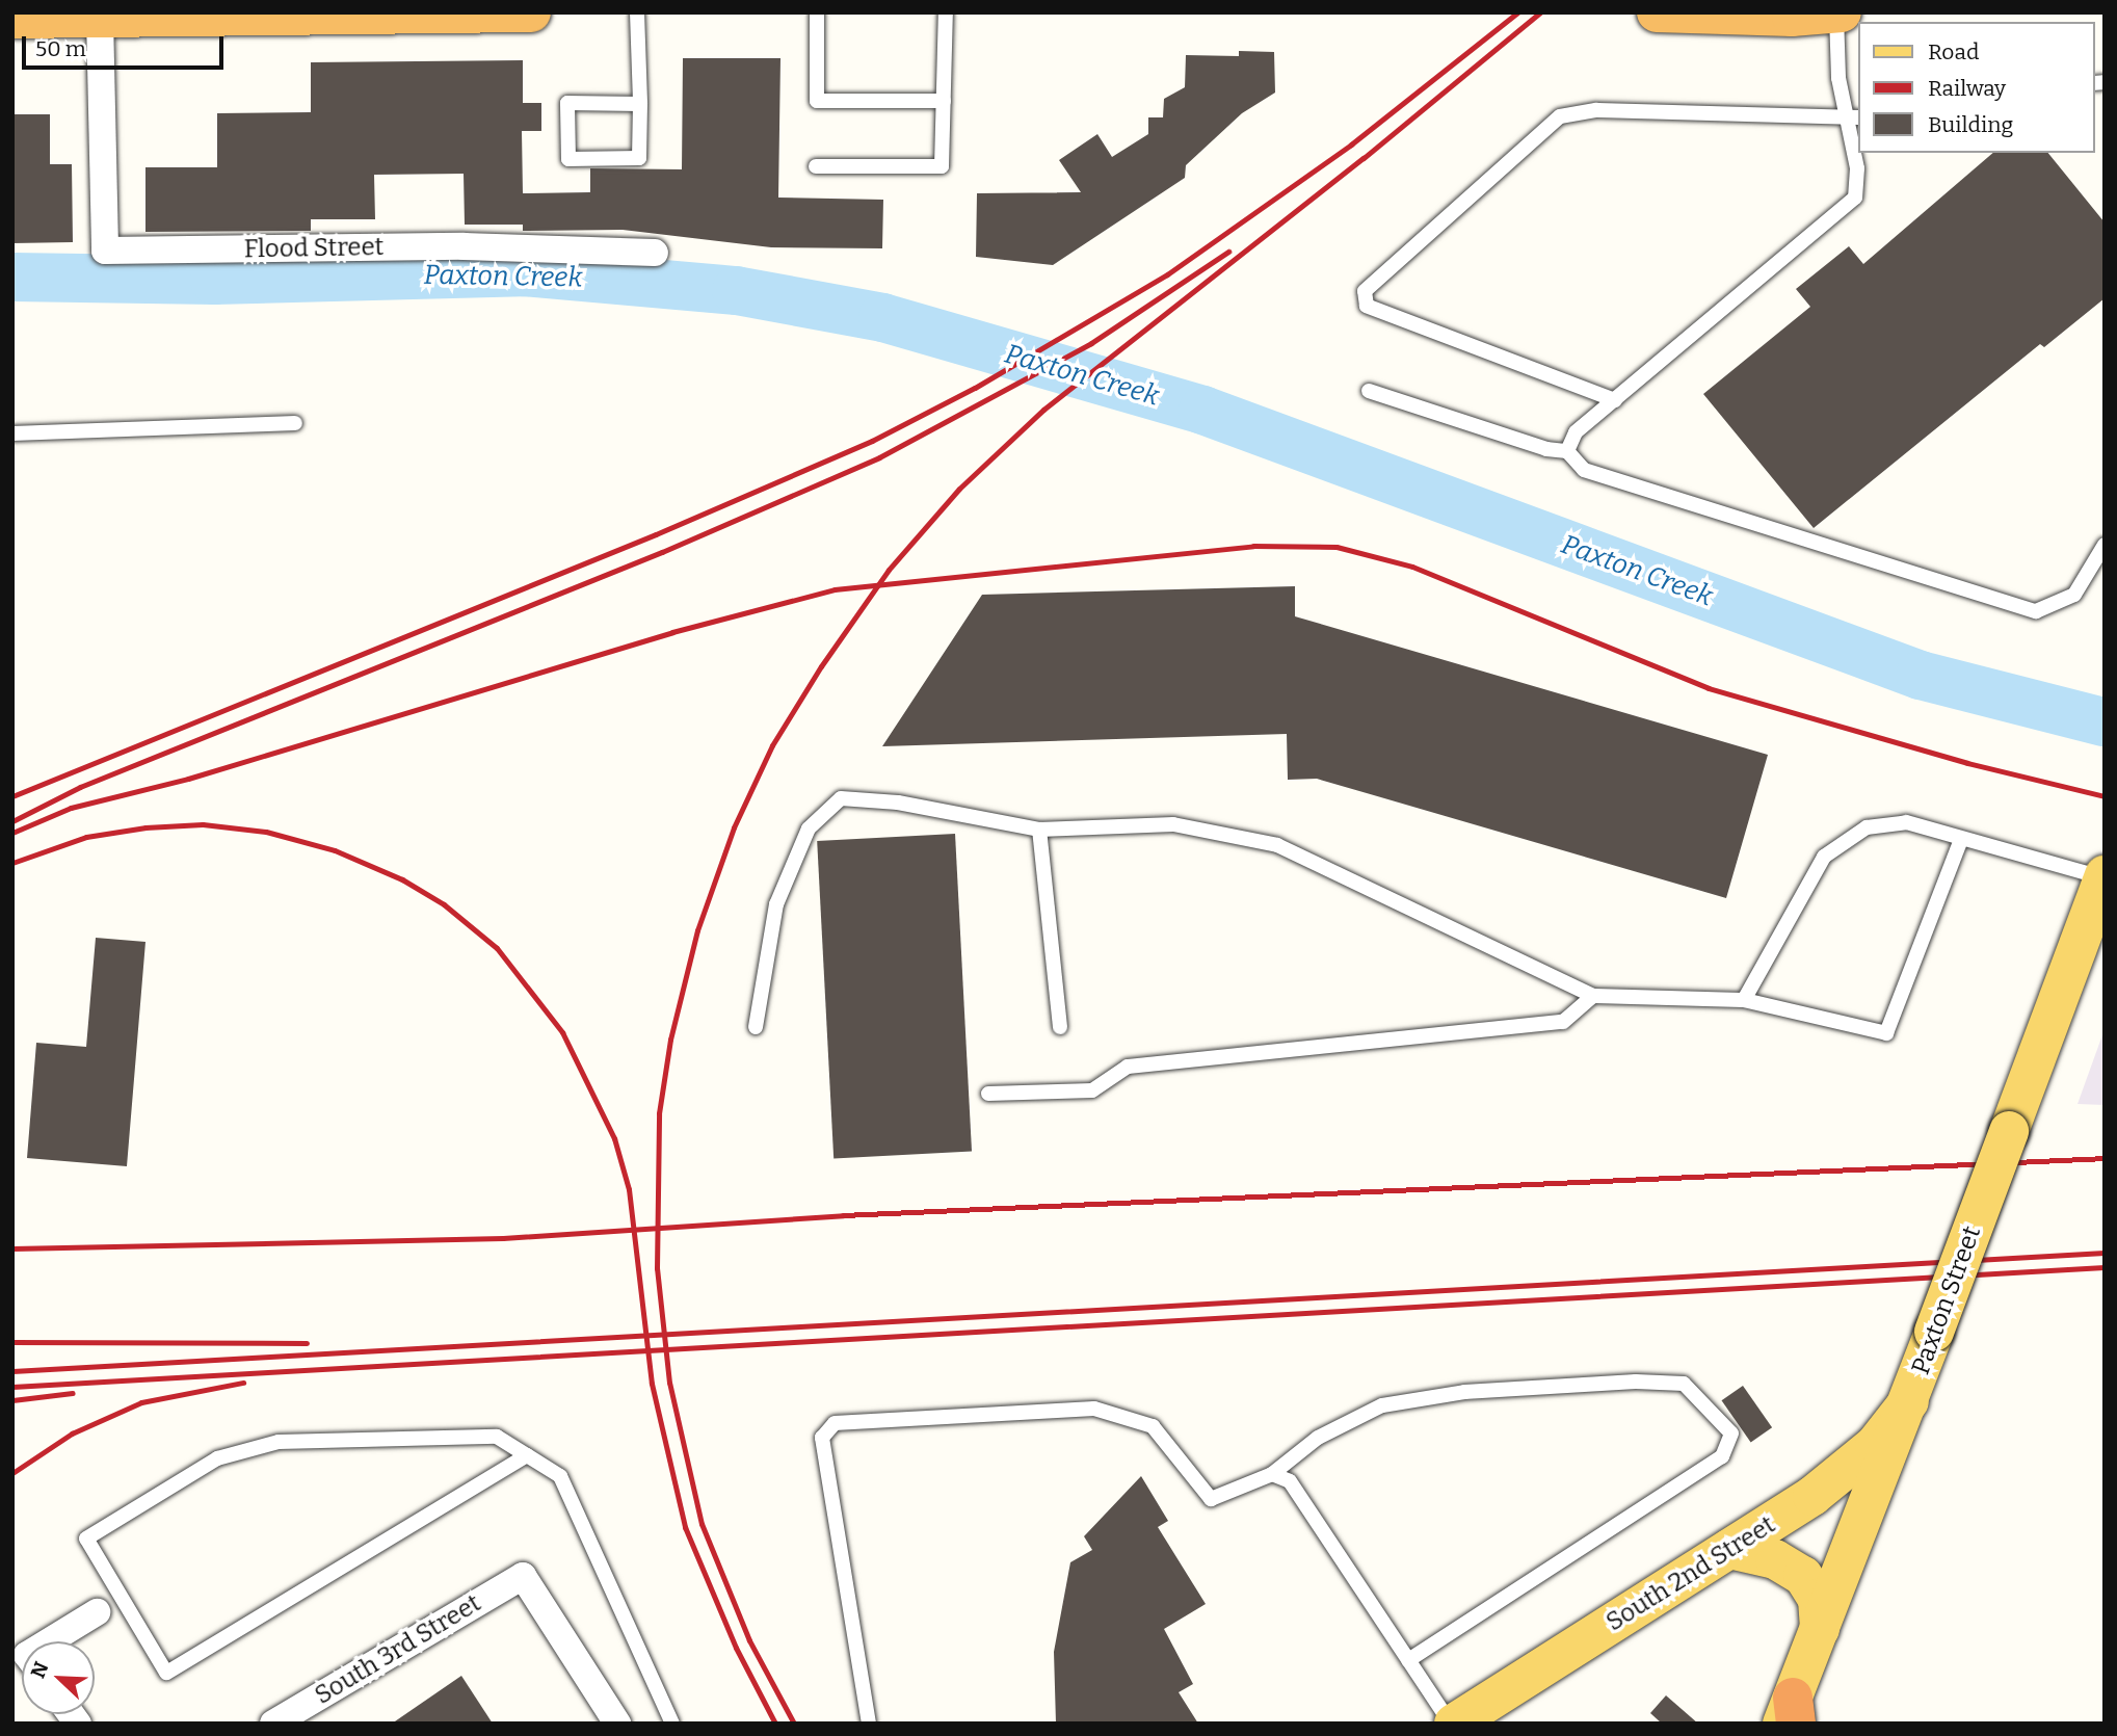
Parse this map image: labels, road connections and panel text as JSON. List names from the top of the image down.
{
  "streets": {
    "main road": ["Paxton Street", "South 2nd Street"],
    "street": ["Flood Street", "South 3rd Street"]
  },
  "crossings": [
    ["Paxton Street", "South 2nd Street"]
  ],
  "water": ["Paxton Creek"],
  "legend": ["Road", "Railway", "Building"],
  "scale_bar": "50 m",
  "north": "top left"
}
